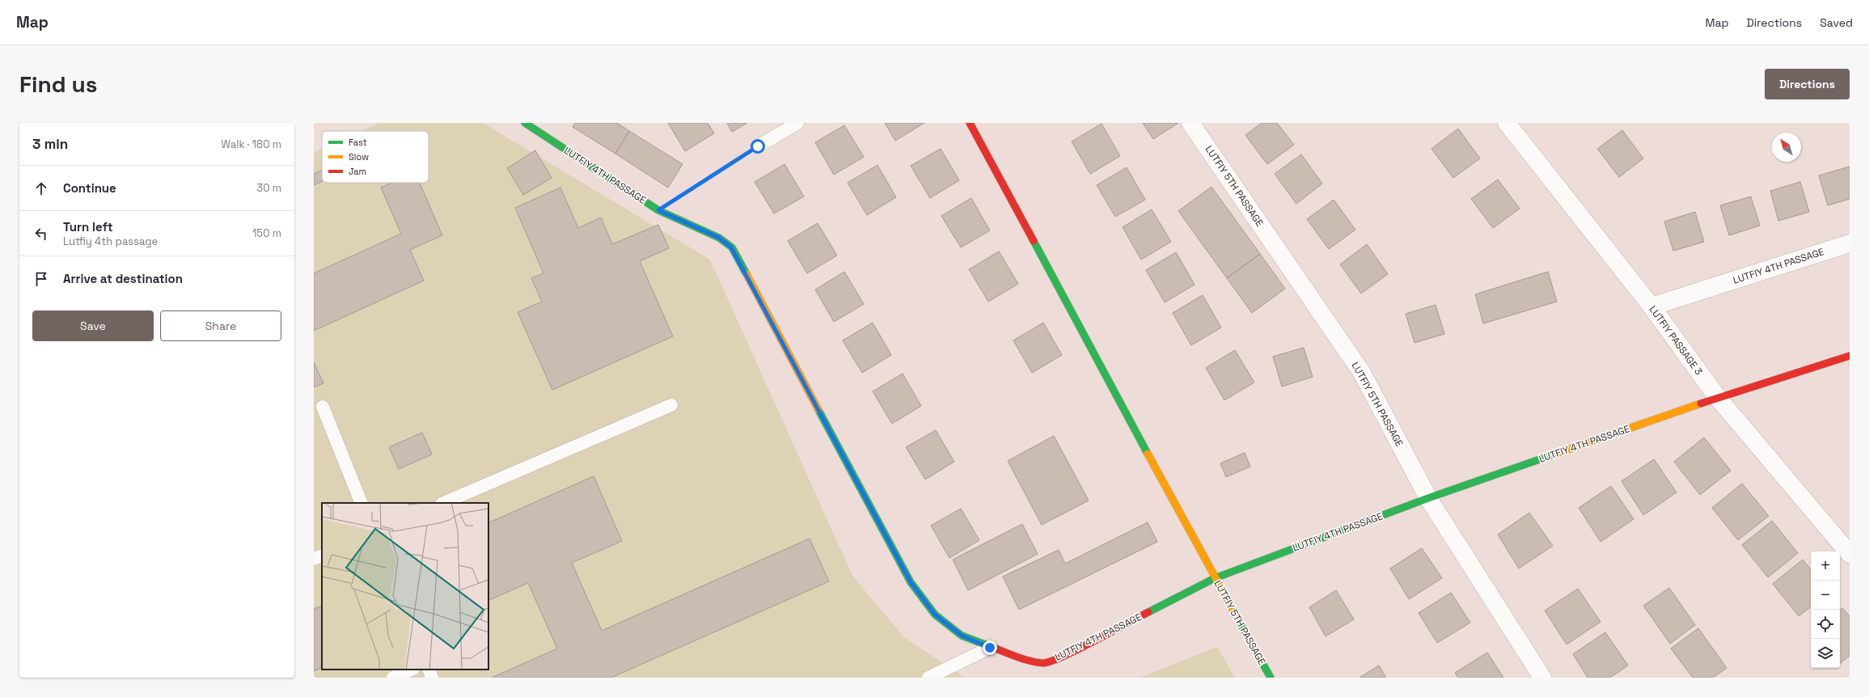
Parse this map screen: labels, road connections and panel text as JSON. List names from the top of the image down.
{
  "streets": {
    "street": ["LUTFIY 4TH PASSAGE", "LUTFIY 5TH PASSAGE", "LUTFIY PASSAGE 3"]
  },
  "crossings": [
    ["LUTFIY 4TH PASSAGE", "LUTFIY 5TH PASSAGE"],
    ["LUTFIY 4TH PASSAGE", "LUTFIY PASSAGE 3"]
  ],
  "legend": ["Fast", "Slow", "Jam"],
  "north": "top left",
  "page": {
    "header": "Map",
    "nav": ["Map", "Directions", "Saved"],
    "buttons": [
      "Directions",
      ["Save", "Share"]
    ],
    "title": "Find us",
    "heading": ["3 min", "Walk · 180 m"],
    "list": [
      ["Continue", "30 m"],
      ["Turn left", "Lutfiy 4th passage", "150 m"],
      "Arrive at destination"
    ],
    "map_buttons": ["+", "−"]
  }
}
